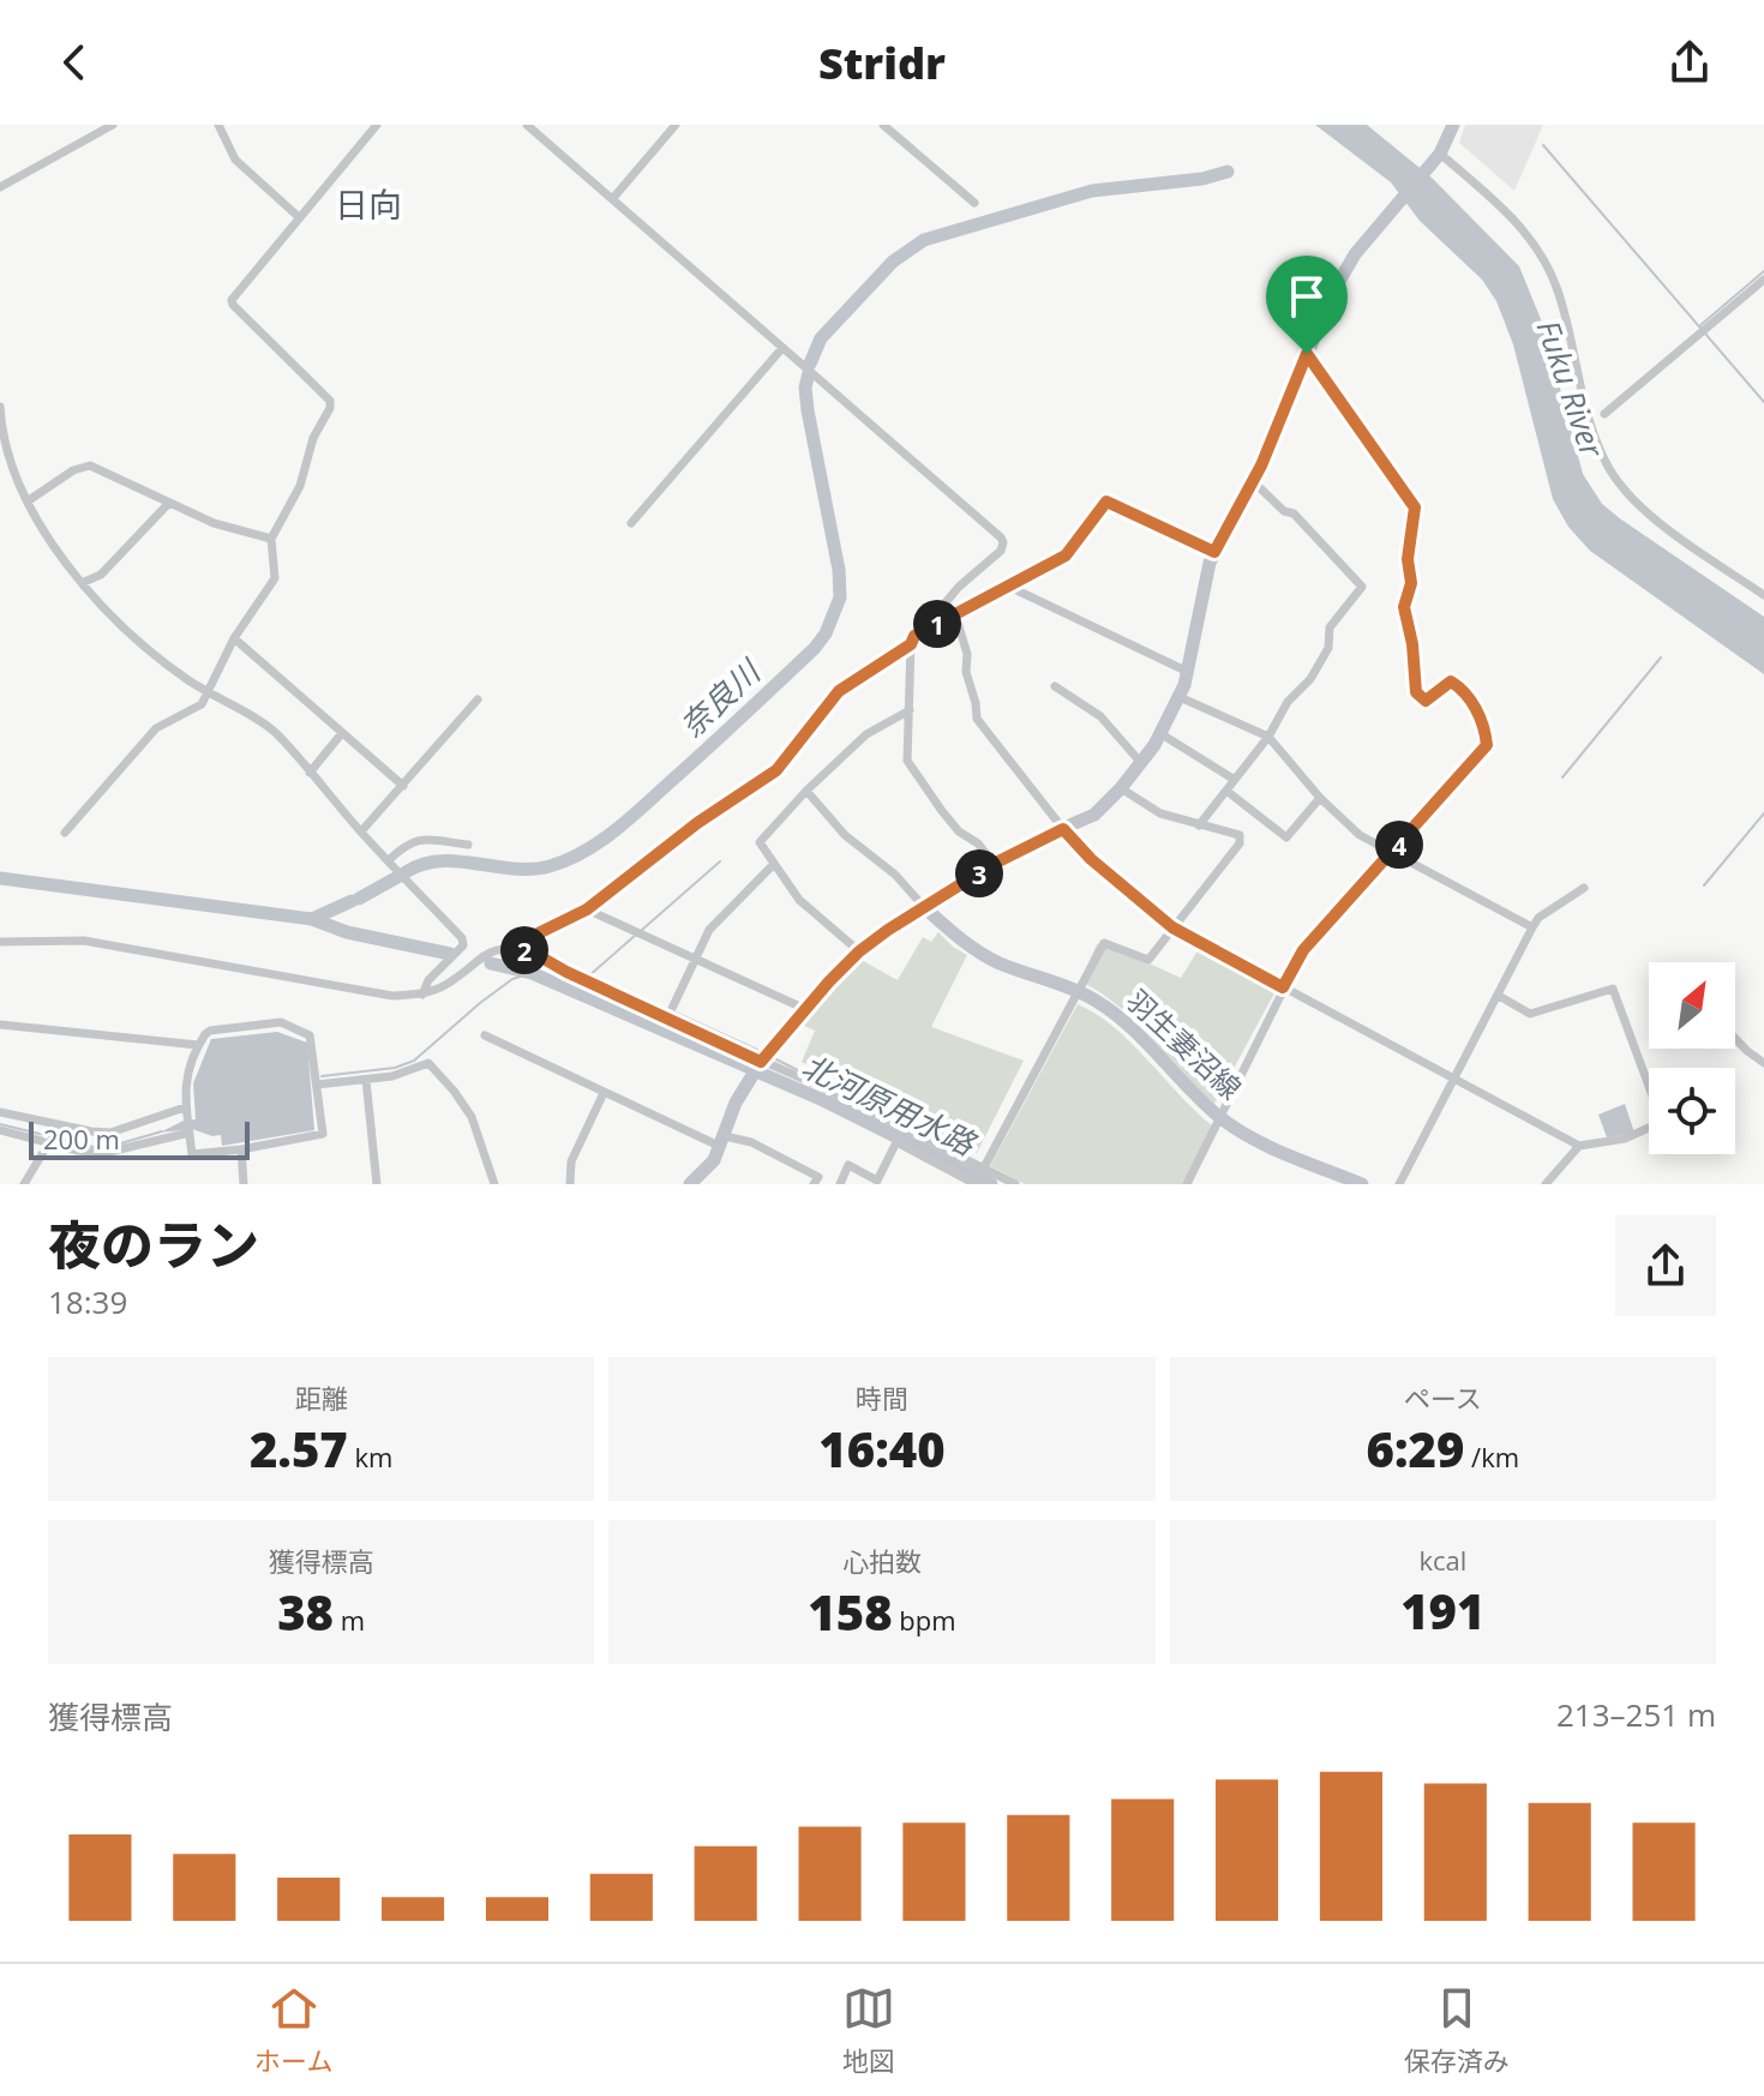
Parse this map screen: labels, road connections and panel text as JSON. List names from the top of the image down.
{
  "streets": {
    "main road": ["羽生妻沼線"]
  },
  "districts": ["日向"],
  "water": ["Fuku River", "奈良川", "北河原用水路"],
  "scale_bar": "200 m",
  "north": "top right",
  "page": {
    "header": "Stridr",
    "pins": [
      "1",
      "4",
      "3",
      "2"
    ],
    "scale": "200 m",
    "heading": ["夜のラン", "18:39"],
    "stats": [
      ["距離", "2.57 km"],
      ["時間", "16:40"],
      ["ペース", "6:29 /km"],
      ["獲得標高", "38 m"],
      ["心拍数", "158 bpm"],
      ["kcal", "191"]
    ],
    "chart": ["獲得標高", "213–251 m"],
    "tabs": ["ホーム", "地図", "保存済み"]
  }
}
